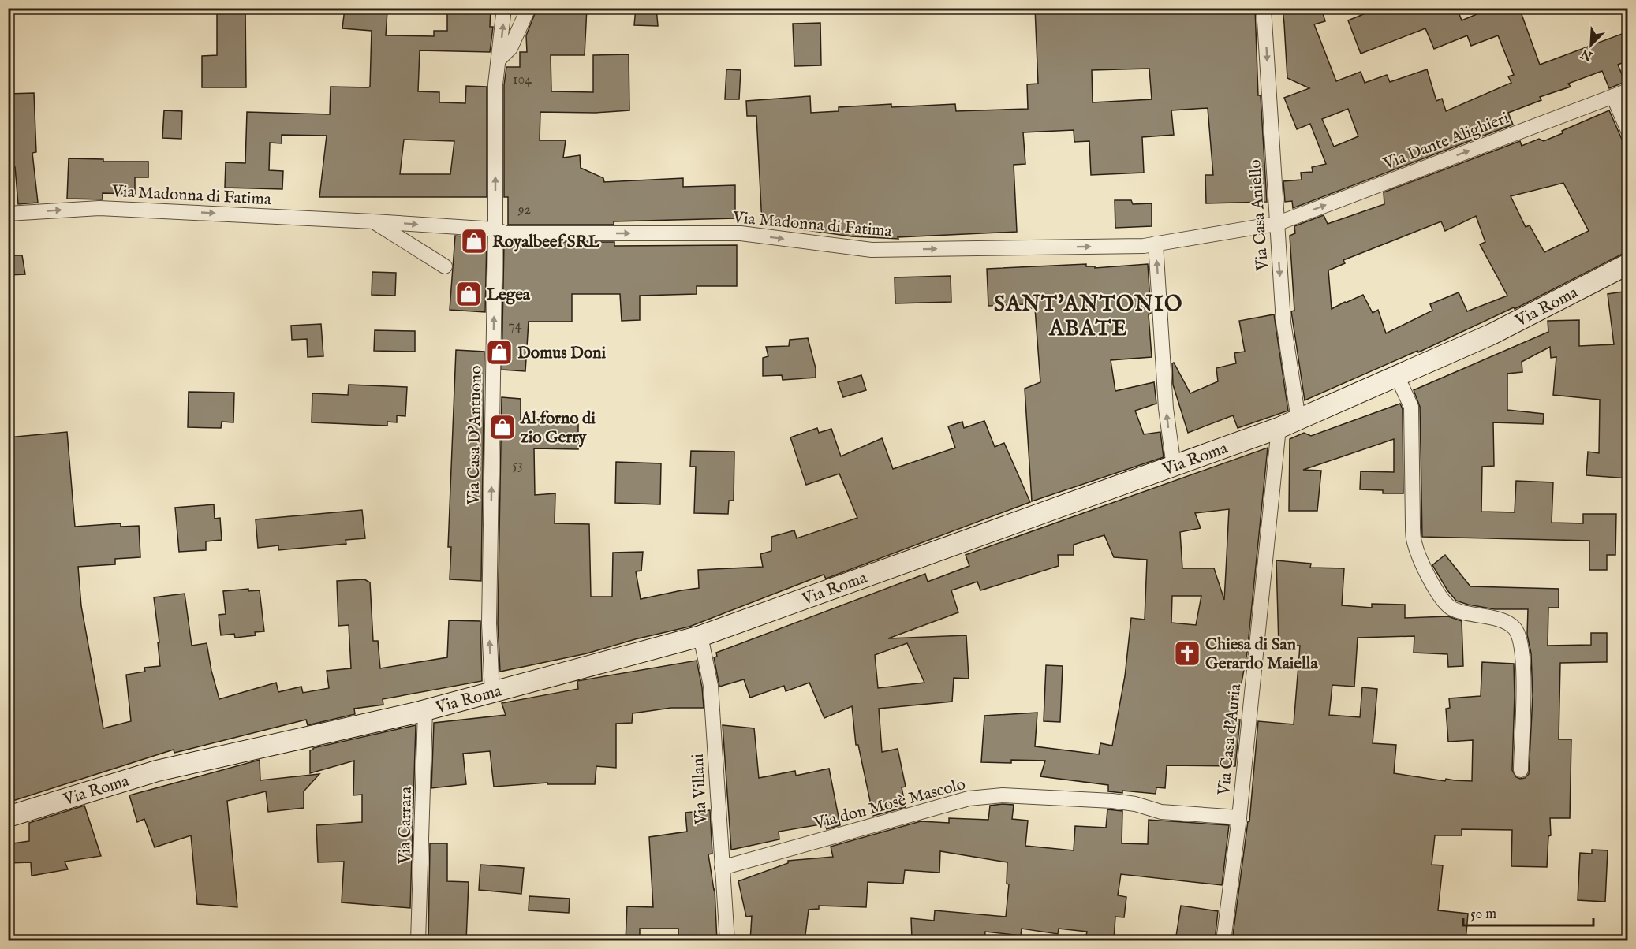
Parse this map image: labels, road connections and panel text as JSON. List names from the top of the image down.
{
  "streets": {
    "main road": ["Via Roma"],
    "street": [
      "Via Dante Alighieri",
      "Via Madonna di Fatima",
      "Via Casa Aniello",
      "Via Casa D'Antuono",
      "Via Casa d'Auria",
      "Via Villani",
      "Via don Mosè Mascolo",
      "Via Carrara"
    ]
  },
  "crossings": [
    ["Via Dante Alighieri", "Via Madonna di Fatima"],
    ["Via Dante Alighieri", "Via Casa Aniello"],
    ["Via Madonna di Fatima", "Via Casa Aniello"],
    ["Via Madonna di Fatima", "Via Casa D'Antuono"],
    ["Via Casa Aniello", "Via Roma"],
    ["Via Roma", "Via Casa D'Antuono"],
    ["Via Roma", "Via Casa d'Auria"],
    ["Via Roma", "Via Villani"],
    ["Via Roma", "Via Carrara"],
    ["Via Casa d'Auria", "Via don Mosè Mascolo"],
    ["Via Villani", "Via don Mosè Mascolo"]
  ],
  "one_way": ["Via Dante Alighieri", "Via Madonna di Fatima", "Via Casa D'Antuono"],
  "districts": ["SANT'ANTONIO ABATE"],
  "places": {
    "shop": [
      "Royalbeef SRL",
      "Legea",
      "Domus Doni",
      "Al forno di zio Gerry"
    ],
    "church": ["Chiesa di San Gerardo Maiella"]
  },
  "house_numbers": [
    "104",
    "92",
    "74",
    "53"
  ],
  "scale_bar": "50 m",
  "north": "bottom left"
}
